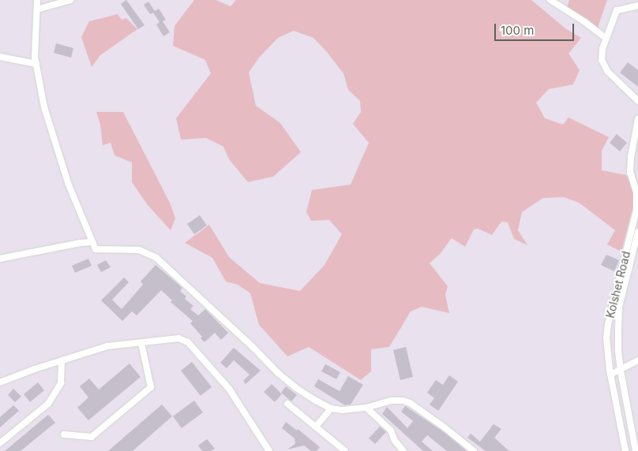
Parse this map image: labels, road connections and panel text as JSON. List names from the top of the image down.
{
  "streets": {
    "street": ["Kolshet Road"]
  },
  "scale_bar": "100 m"
}
